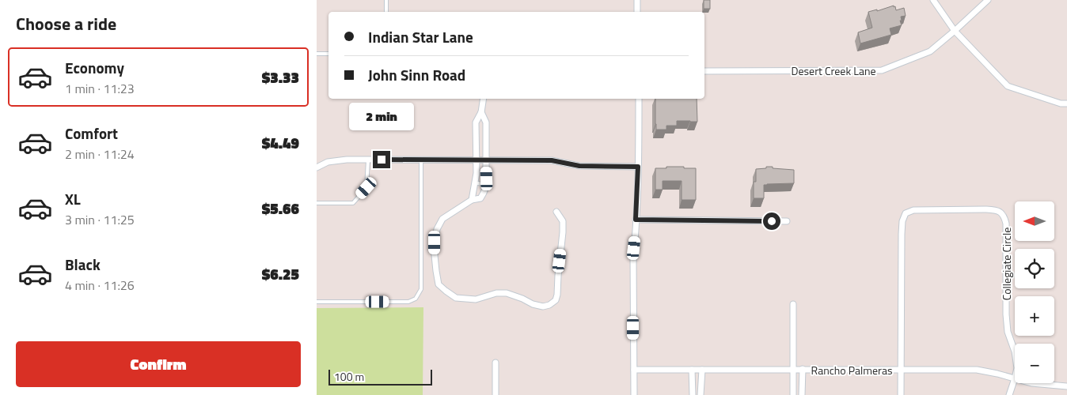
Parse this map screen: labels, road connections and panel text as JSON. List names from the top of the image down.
{
  "streets": {
    "street": ["Desert Creek Lane", "Collegiate Circle", "Rancho Palmeras"]
  },
  "crossings": [
    ["Collegiate Circle", "Rancho Palmeras"]
  ],
  "scale_bar": "100 m",
  "north": "left",
  "page": {
    "heading": "Choose a ride",
    "banner": ["Indian Star Lane", "John Sinn Road"],
    "list": [
      {
        "name": "Economy",
        "note": "1 min · 11:23",
        "value": "$3.33"
      },
      {
        "name": "Comfort",
        "note": "2 min · 11:24",
        "value": "$4.49"
      },
      {
        "name": "XL",
        "note": "3 min · 11:25",
        "value": "$5.66"
      },
      {
        "name": "Black",
        "note": "4 min · 11:26",
        "value": "$6.25"
      }
    ],
    "bubble": "2 min",
    "map_buttons": ["+", "−"],
    "buttons": "Confirm",
    "scale": "100 m"
  }
}
